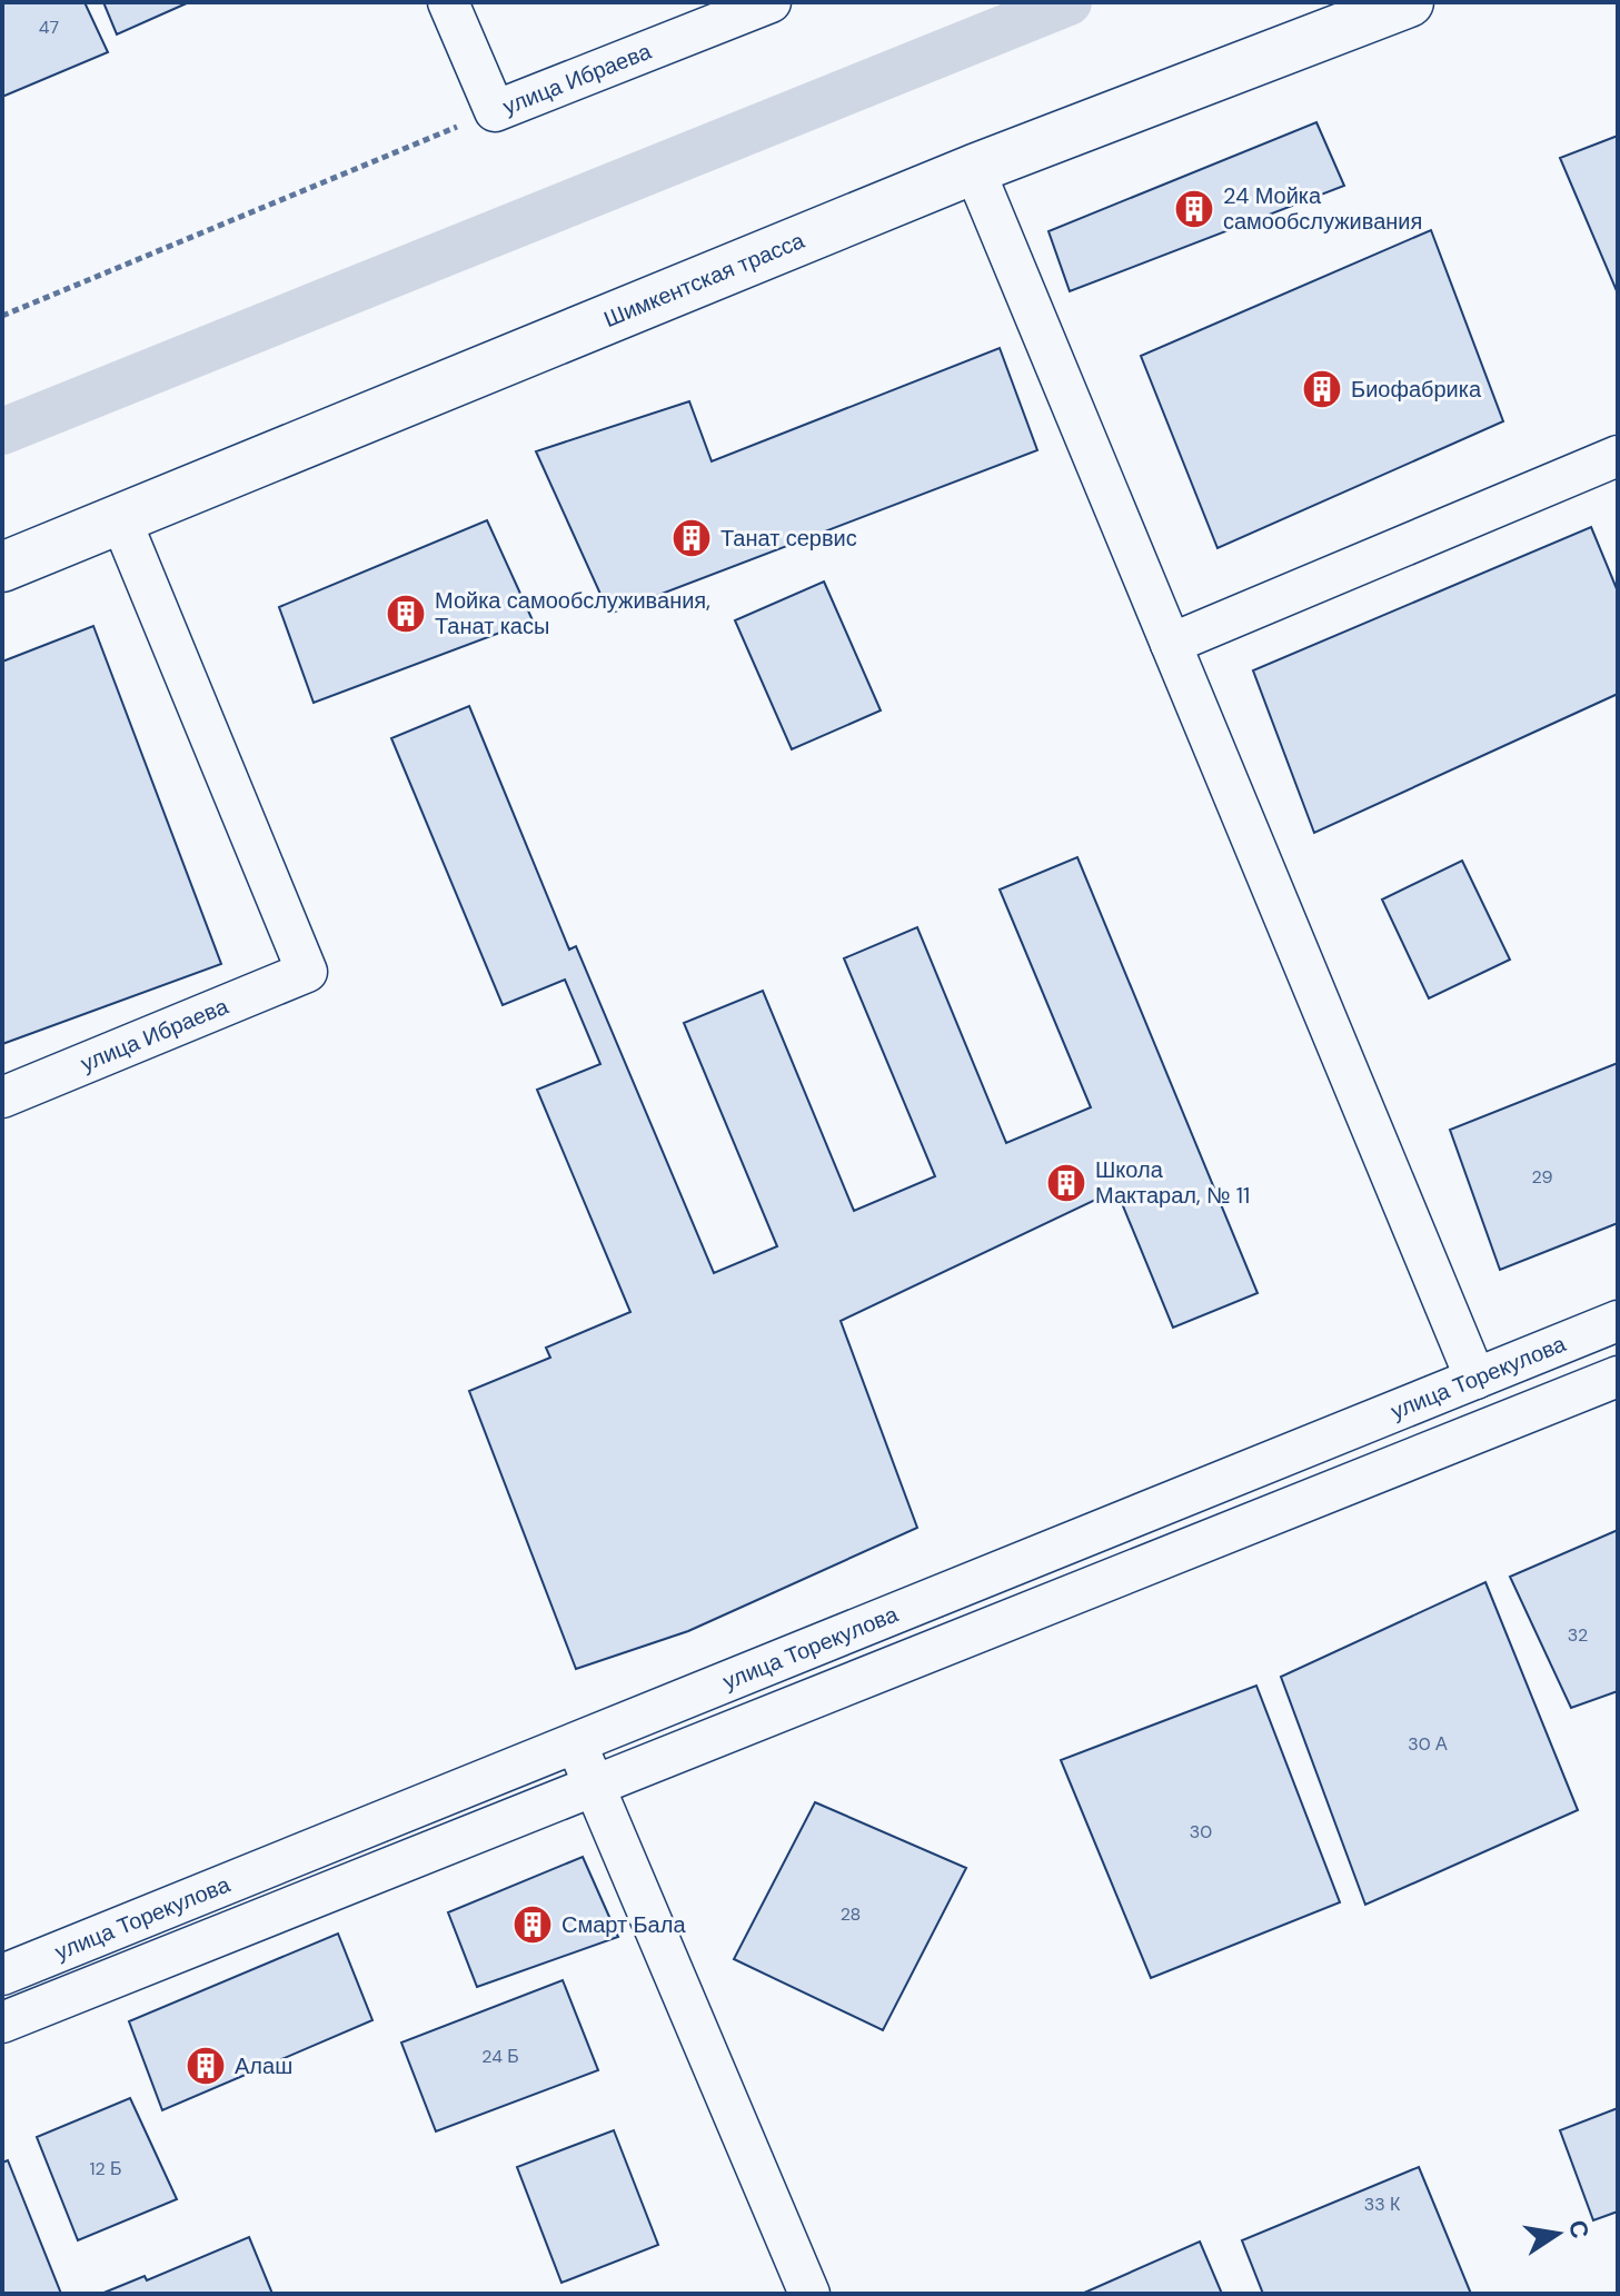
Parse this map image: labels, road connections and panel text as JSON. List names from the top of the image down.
{
  "streets": {
    "main road": ["Шимкентская трасса"],
    "street": ["улица Ибраева", "улица Торекулова"]
  },
  "crossings": [
    ["улица Ибраева", "Шимкентская трасса"]
  ],
  "places": {
    "building": [
      "24 Мойка самообслуживания",
      "Биофабрика",
      "Танат сервис",
      "Мойка самообслуживания, Танат касы",
      "Школа Мактарал, № 11",
      "Смарт Бала",
      "Алаш"
    ]
  },
  "house_numbers": [
    "47",
    "29",
    "32",
    "30 А",
    "30",
    "28",
    "24 Б",
    "12 Б",
    "33 К"
  ],
  "north": "right"
}
